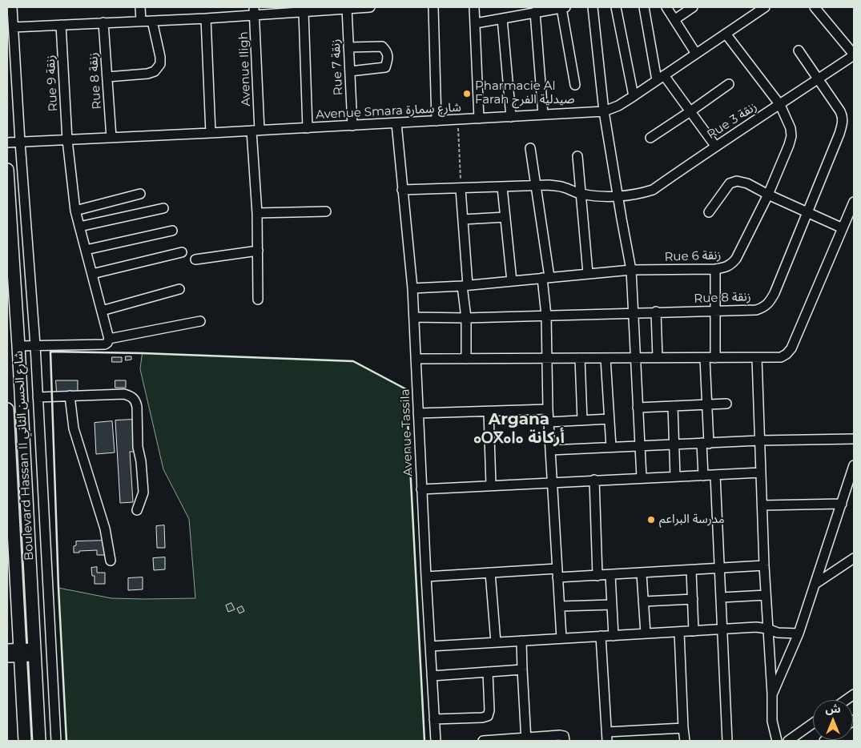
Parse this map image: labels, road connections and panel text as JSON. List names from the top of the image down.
{
  "streets": {
    "main road": ["Boulevard Hassan II شارع الحسن الثاني"],
    "street": [
      "Rue 7 زنقة",
      "Avenue Iligh",
      "Rue 8 زنقة",
      "Rue 9 زنقة",
      "Avenue Smara شارع سمارة",
      "Rue 3 زنقة",
      "Rue 6 زنقة",
      "Avenue Tassila"
    ]
  },
  "crossings": [
    ["Rue 7 زنقة", "Avenue Smara شارع سمارة"],
    ["Avenue Iligh", "Avenue Smara شارع سمارة"],
    ["Rue 8 زنقة", "Avenue Smara شارع سمارة"],
    ["Rue 8 زنقة", "Rue 3 زنقة"],
    ["Rue 8 زنقة", "Avenue Tassila"],
    ["Rue 9 زنقة", "Avenue Smara شارع سمارة"],
    ["Avenue Smara شارع سمارة", "Rue 6 زنقة"],
    ["Avenue Smara شارع سمارة", "Avenue Tassila"],
    ["Rue 3 زنقة", "Rue 6 زنقة"],
    ["Rue 3 زنقة", "Avenue Tassila"],
    ["Rue 6 زنقة", "Avenue Tassila"]
  ],
  "districts": ["Argana ⴰⵔⴳⴰⵏⴰ أركانة"],
  "places": ["Pharmacie Al Farah صيدلية الفرح", "مدرسة البراعم"],
  "north": "top"
}
